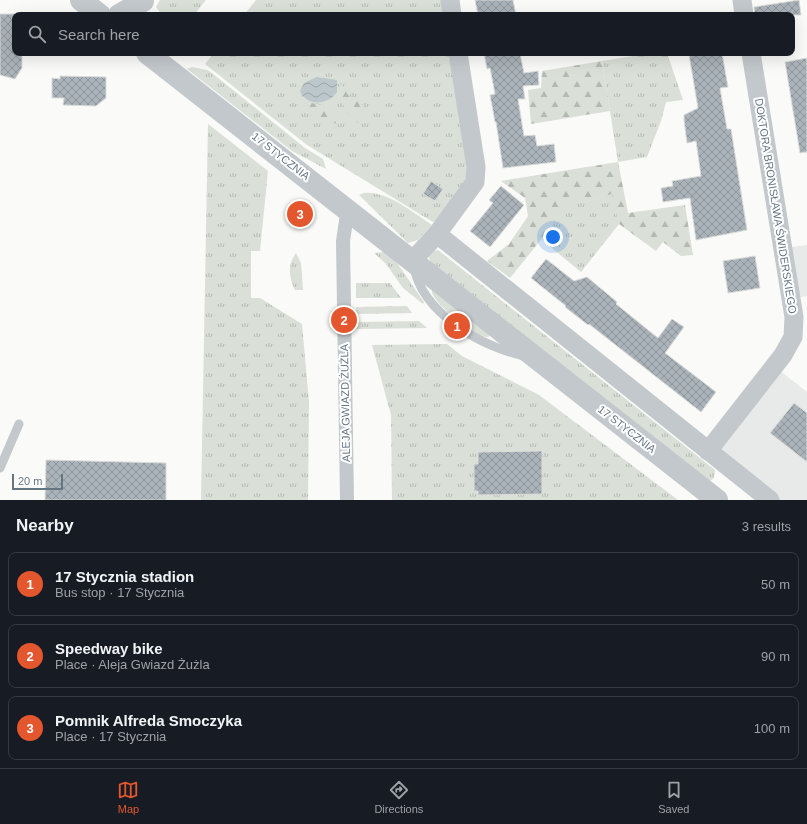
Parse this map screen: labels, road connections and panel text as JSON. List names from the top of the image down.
{
  "streets": {
    "street": ["17 STYCZNIA", "DOKTORA BRONISŁAWA ŚWIDERSKIEGO", "ALEJA GWIAZD ŻUŻLA"]
  },
  "crossings": [
    ["17 STYCZNIA", "ALEJA GWIAZD ŻUŻLA"]
  ],
  "scale_bar": "20 m",
  "page": {
    "search": "Search here",
    "pins": ["3", "2", "1"],
    "scale": "20 m",
    "heading": ["Nearby", "3 results"],
    "list": [
      {
        "mark": "1",
        "name": "17 Stycznia stadion",
        "note": "Bus stop · 17 Stycznia",
        "value": "50 m"
      },
      {
        "mark": "2",
        "name": "Speedway bike",
        "note": "Place · Aleja Gwiazd Żużla",
        "value": "90 m"
      },
      {
        "mark": "3",
        "name": "Pomnik Alfreda Smoczyka",
        "note": "Place · 17 Stycznia",
        "value": "100 m"
      }
    ],
    "nav": ["Map", "Directions", "Saved"]
  }
}
